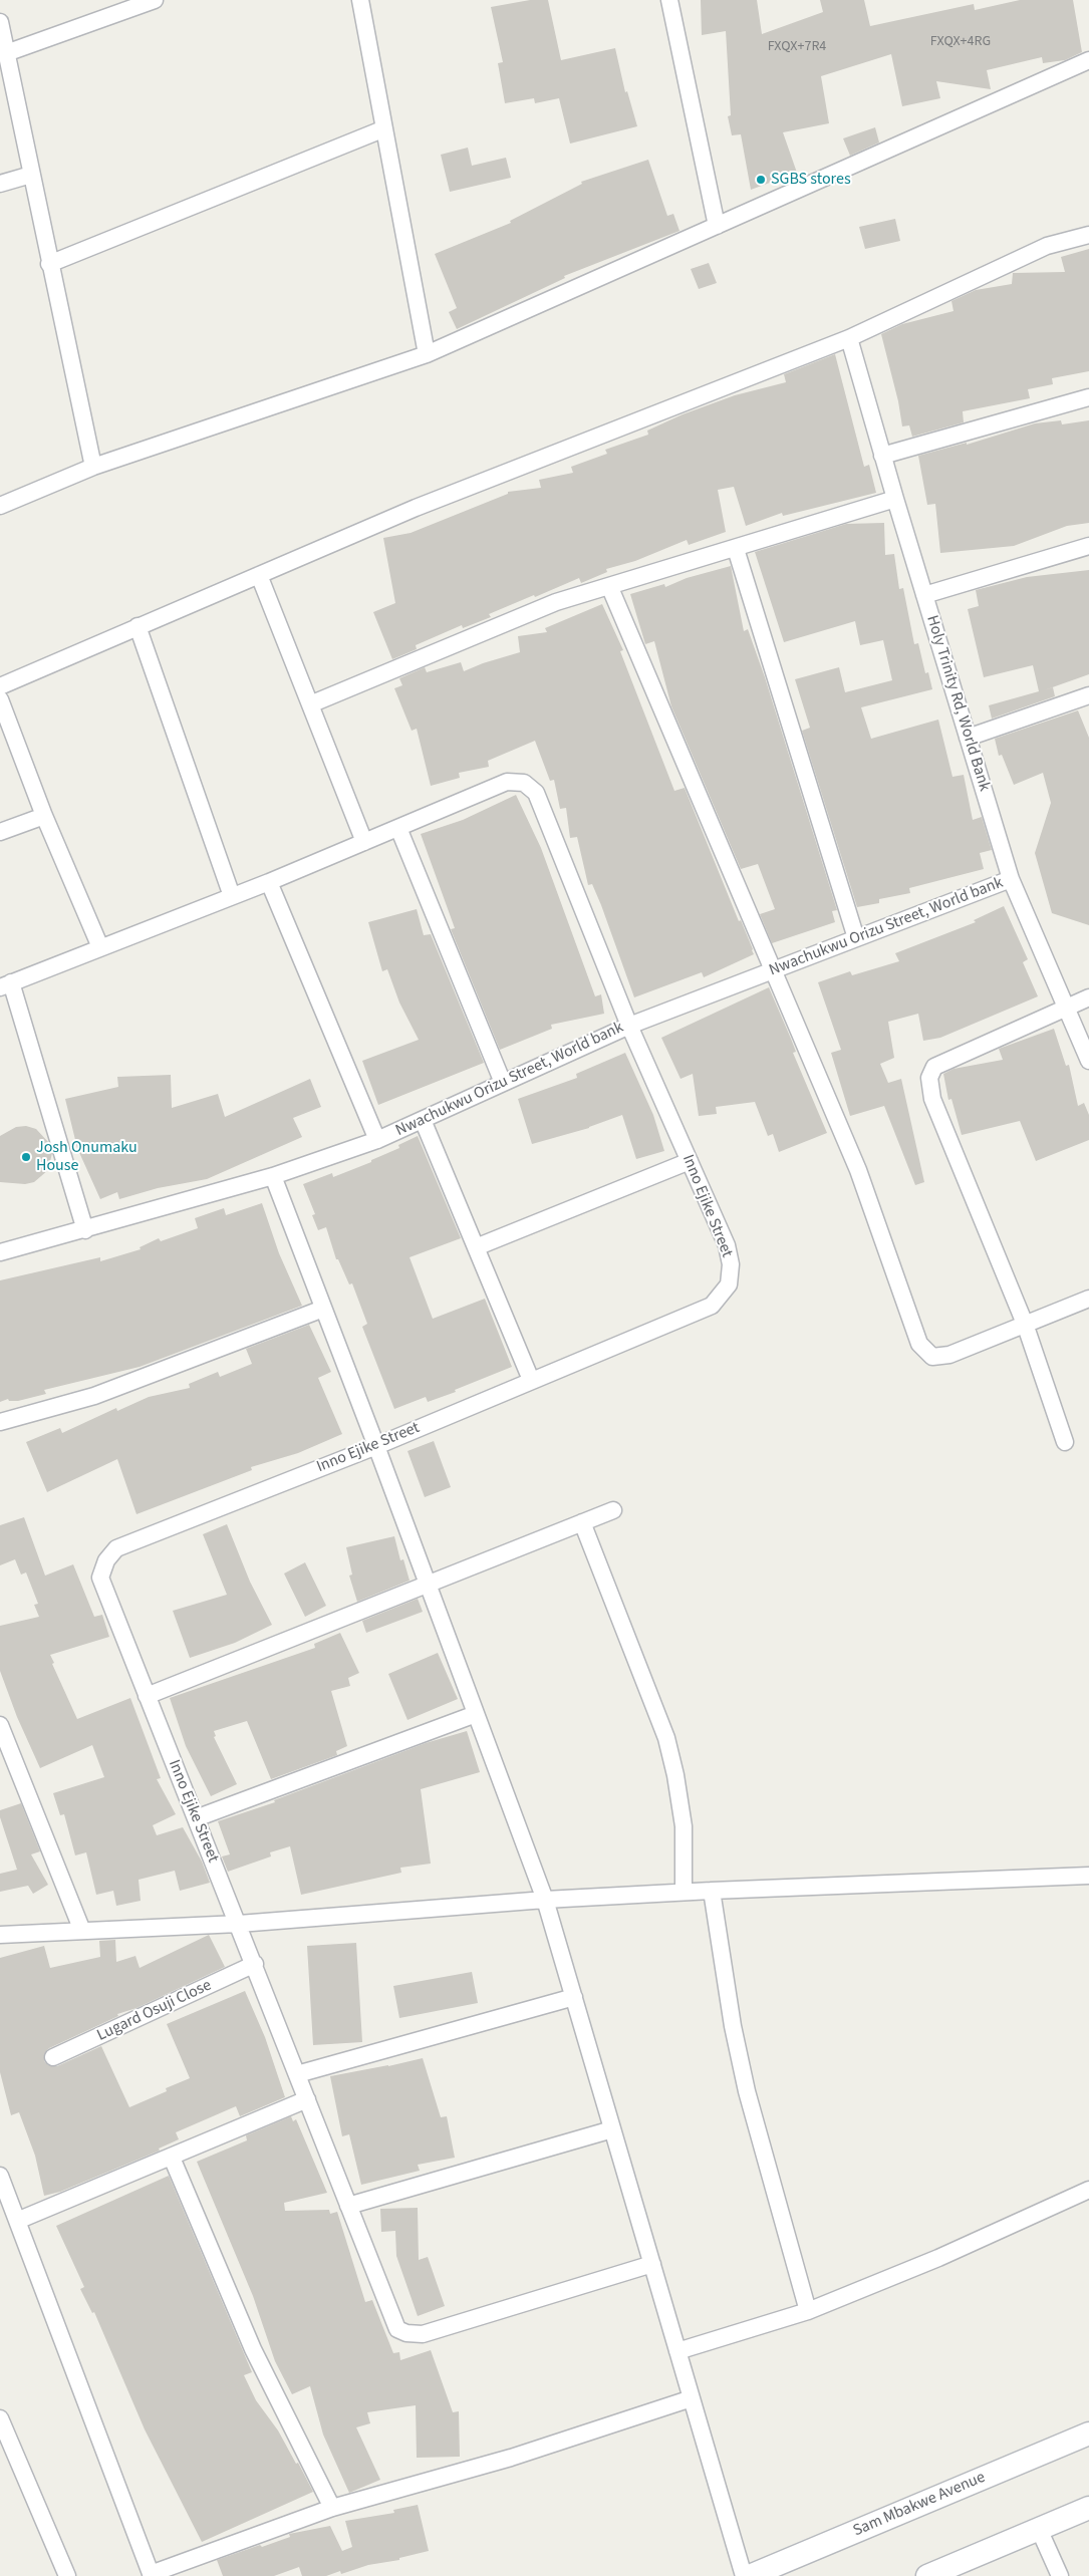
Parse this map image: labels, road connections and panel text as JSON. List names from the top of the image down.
{
  "streets": {
    "main road": ["Sam Mbakwe Avenue"],
    "street": [
      "Holy Trinity Rd, World Bank",
      "Nwachukwu Orizu Street, World bank",
      "Inno Ejike Street",
      "Lugard Osuji Close"
    ]
  },
  "crossings": [
    ["Holy Trinity Rd, World Bank", "Nwachukwu Orizu Street, World bank"],
    ["Nwachukwu Orizu Street, World bank", "Inno Ejike Street"],
    ["Inno Ejike Street", "Lugard Osuji Close"]
  ],
  "places": ["SGBS stores", "Josh Onumaku House"],
  "house_numbers": ["FXQX+4RG", "FXQX+7R4"]
}
